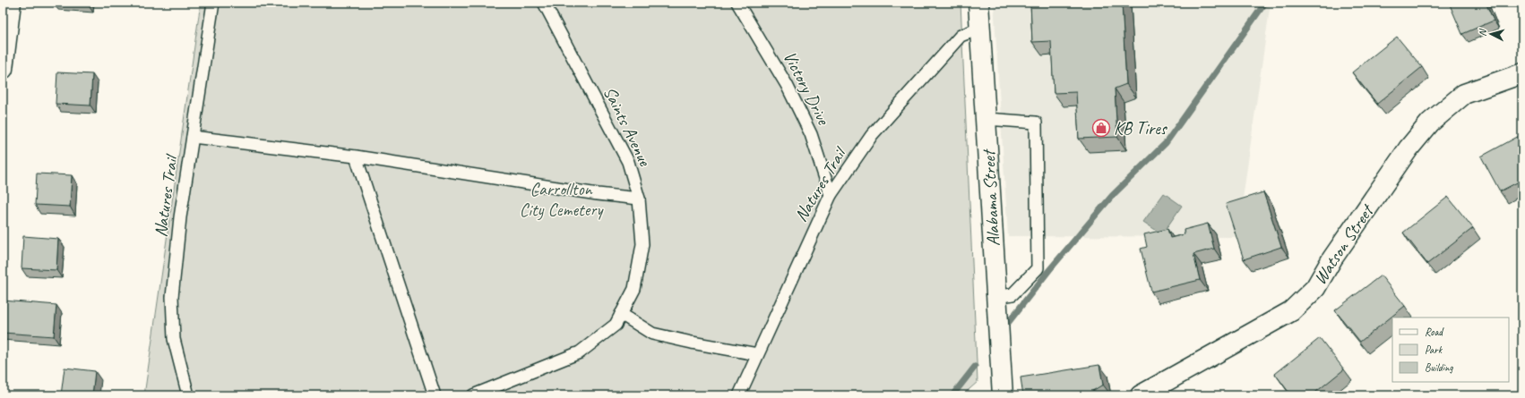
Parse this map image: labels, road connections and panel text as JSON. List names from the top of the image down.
{
  "streets": {
    "street": ["Alabama Street", "Watson Street"],
    "lane": ["Victory Drive", "Saints Avenue", "Natures Trail"]
  },
  "crossings": [
    ["Victory Drive", "Natures Trail"],
    ["Natures Trail", "Alabama Street"]
  ],
  "parks": ["Carrollton City Cemetery"],
  "places": {
    "shop": ["KB Tires"]
  },
  "legend": ["Road", "Park", "Building"],
  "north": "left"
}
